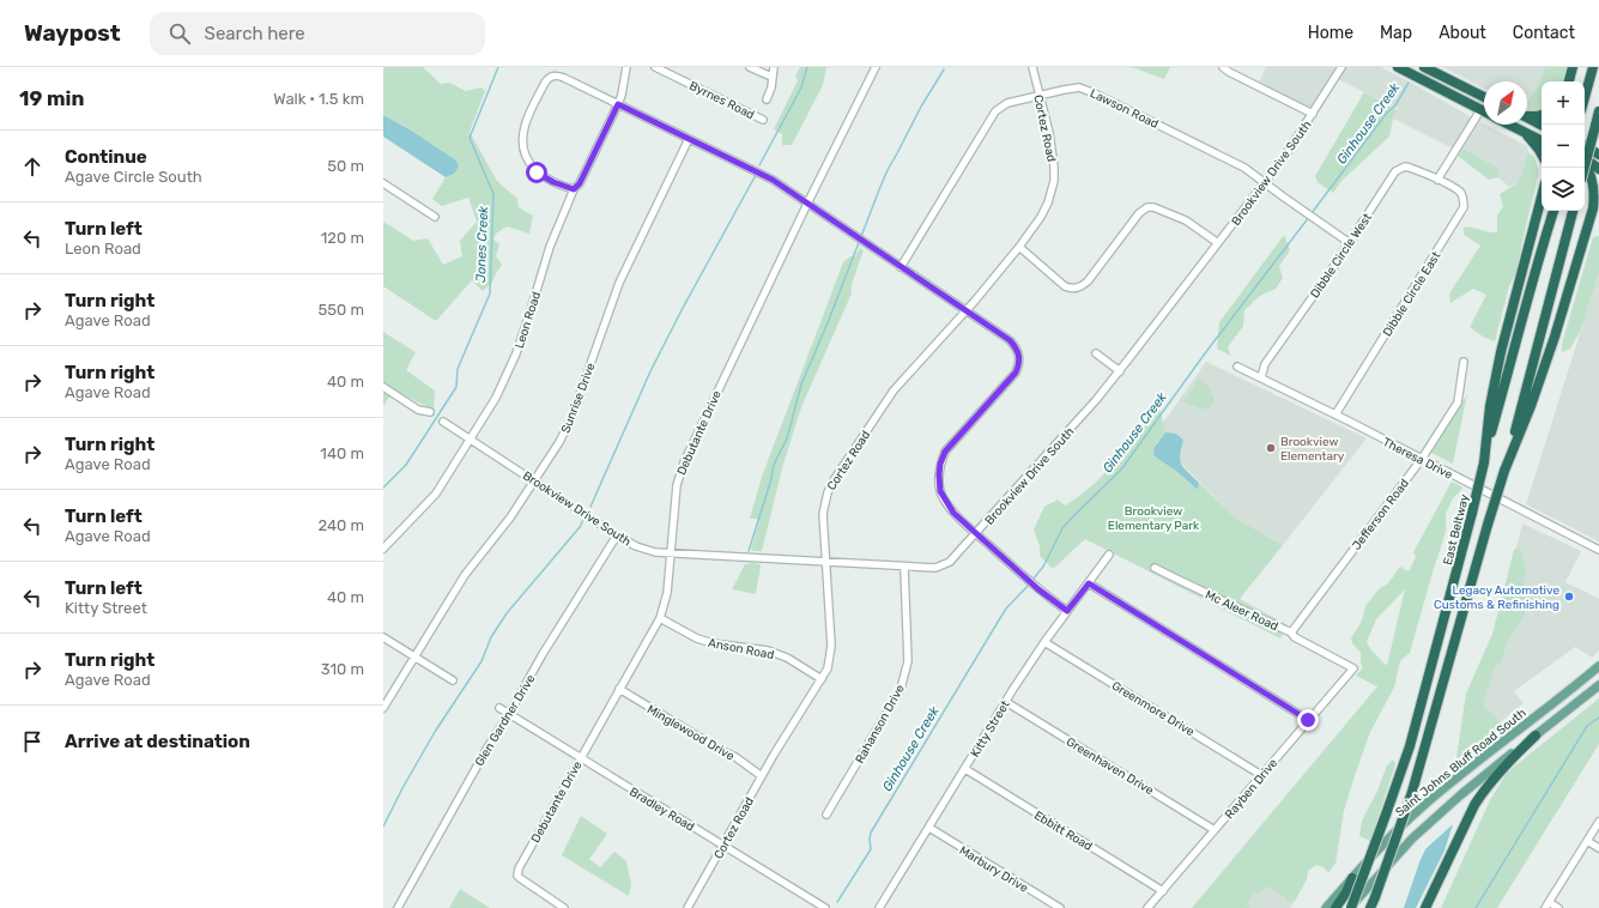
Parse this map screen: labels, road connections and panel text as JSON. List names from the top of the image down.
{
  "streets": {
    "highway": ["East Beltway"],
    "main road": ["Saint Johns Bluff Road South"],
    "street": [
      "Byrnes Road",
      "Lawson Road",
      "Cortez Road",
      "Brookview Drive South",
      "Dibble Circle West",
      "Dibble Circle East",
      "Leon Road",
      "Sunrise Drive",
      "Debutante Drive",
      "Theresa Drive",
      "Jefferson Road",
      "Mc Aleer Road",
      "Anson Road",
      "Greenmore Drive",
      "Glen Gardner Drive",
      "Rahanson Drive",
      "Kitty Street",
      "Minglewood Drive",
      "Greenhaven Drive",
      "Rayben Drive",
      "Bradley Road",
      "Ebbitt Road",
      "Marbury Drive"
    ]
  },
  "crossings": [
    ["Lawson Road", "Cortez Road"],
    ["Lawson Road", "Brookview Drive South"],
    ["Lawson Road", "Dibble Circle West"],
    ["Cortez Road", "Brookview Drive South"],
    ["Cortez Road", "Anson Road"],
    ["Cortez Road", "Minglewood Drive"],
    ["Cortez Road", "Bradley Road"],
    ["Brookview Drive South", "Leon Road"],
    ["Brookview Drive South", "Sunrise Drive"],
    ["Brookview Drive South", "Debutante Drive"],
    ["Brookview Drive South", "Glen Gardner Drive"],
    ["Brookview Drive South", "Rahanson Drive"],
    ["Dibble Circle West", "Dibble Circle East"],
    ["Dibble Circle West", "Theresa Drive"],
    ["Dibble Circle East", "Theresa Drive"],
    ["Debutante Drive", "Anson Road"],
    ["Debutante Drive", "Minglewood Drive"],
    ["Debutante Drive", "Bradley Road"],
    ["Theresa Drive", "Jefferson Road"],
    ["Jefferson Road", "Mc Aleer Road"],
    ["Mc Aleer Road", "Rayben Drive"],
    ["Greenmore Drive", "Kitty Street"],
    ["Greenmore Drive", "Rayben Drive"],
    ["Glen Gardner Drive", "Bradley Road"],
    ["Kitty Street", "Greenhaven Drive"],
    ["Kitty Street", "Ebbitt Road"],
    ["Kitty Street", "Marbury Drive"],
    ["Greenhaven Drive", "Rayben Drive"],
    ["Rayben Drive", "Ebbitt Road"]
  ],
  "water": ["Ginhouse Creek", "Jones Creek"],
  "parks": ["Brookview Elementary Park"],
  "places": ["Brookview Elementary", "Legacy Automotive Customs & Refinishing"],
  "north": "top right",
  "page": {
    "header": "Waypost",
    "search": "Search here",
    "nav": [
      "Home",
      "Map",
      "About",
      "Contact"
    ],
    "heading": ["19 min", "Walk · 1.5 km"],
    "map_buttons": ["+", "−"],
    "list": [
      ["Continue", "Agave Circle South", "50 m"],
      ["Turn left", "Leon Road", "120 m"],
      ["Turn right", "Agave Road", "550 m"],
      ["Turn right", "Agave Road", "40 m"],
      ["Turn right", "Agave Road", "140 m"],
      ["Turn left", "Agave Road", "240 m"],
      ["Turn left", "Kitty Street", "40 m"],
      ["Turn right", "Agave Road", "310 m"],
      "Arrive at destination"
    ]
  }
}
